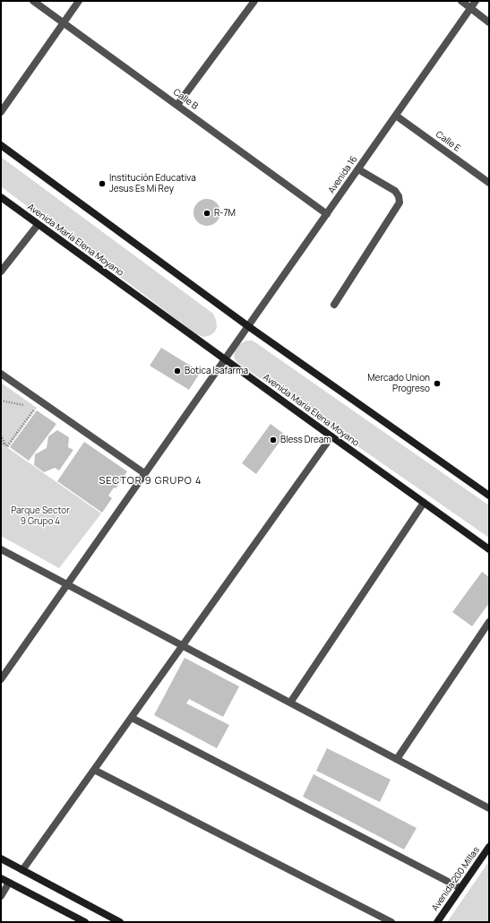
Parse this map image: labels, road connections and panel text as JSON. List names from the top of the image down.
{
  "streets": {
    "street": [
      "Calle B",
      "Calle E",
      "Avenida 16",
      "Avenida María Elena Moyano",
      "Avenida 200 Millas"
    ]
  },
  "crossings": [
    ["Calle B", "Avenida 16"],
    ["Calle E", "Avenida 16"],
    ["Avenida 16", "Avenida María Elena Moyano"]
  ],
  "districts": ["SECTOR 9 GRUPO 4"],
  "parks": ["Parque Sector 9 Grupo 4"],
  "places": [
    "Institución Educativa Jesus Es Mi Rey",
    "R-7M",
    "Botica Isafarma",
    "Mercado Union Progreso",
    "Bless Dream"
  ]
}
